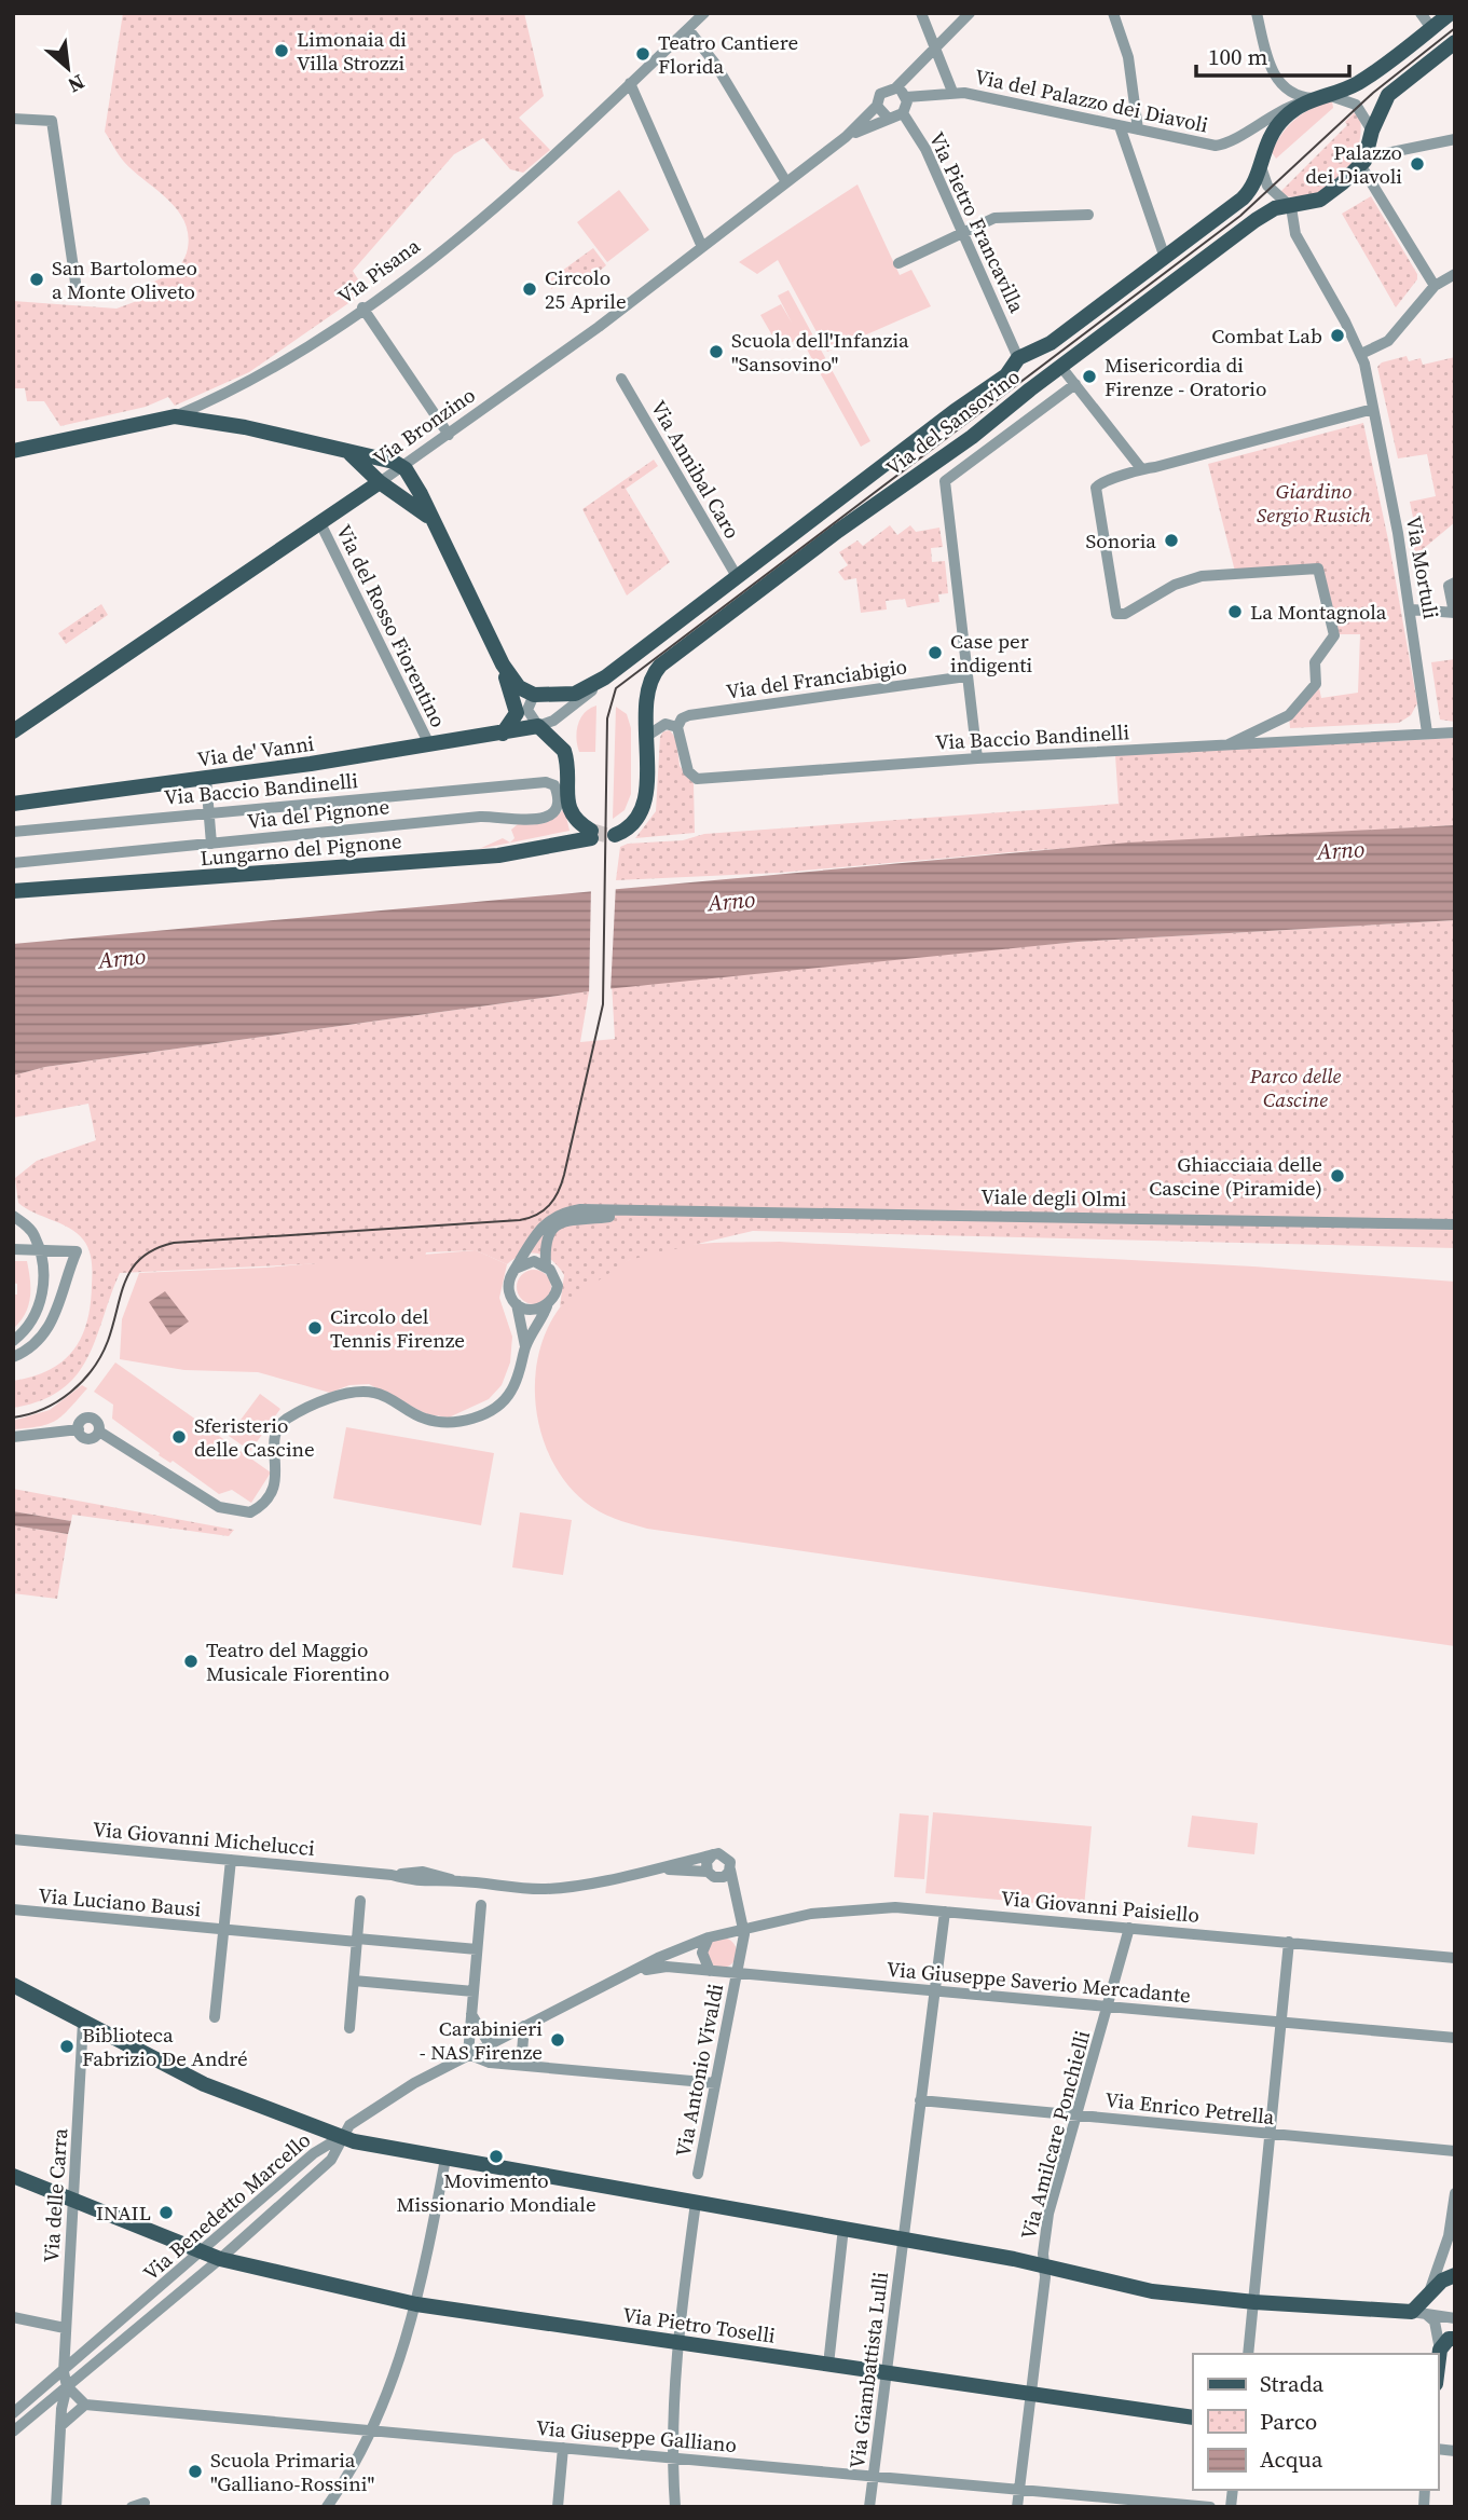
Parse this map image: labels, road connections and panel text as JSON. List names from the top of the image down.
{
  "streets": {
    "main road": [
      "Via Pisana",
      "Via del Sansovino",
      "Via Bronzino",
      "Via de' Vanni",
      "Lungarno del Pignone",
      "Via Pietro Toselli"
    ],
    "street": [
      "Via del Palazzo dei Diavoli",
      "Via Pietro Francavilla",
      "Via Annibal Caro",
      "Via Mortuli",
      "Via del Rosso Fiorentino",
      "Via del Franciabigio",
      "Via Baccio Bandinelli",
      "Via del Pignone",
      "Viale degli Olmi",
      "Via Giovanni Michelucci",
      "Via Luciano Bausi",
      "Via Giovanni Paisiello",
      "Via Giuseppe Saverio Mercadante",
      "Via Antonio Vivaldi",
      "Via Enrico Petrella",
      "Via Amilcare Ponchielli",
      "Via delle Carra",
      "Via Benedetto Marcello",
      "Via Giambattista Lulli",
      "Via Giuseppe Galliano"
    ]
  },
  "crossings": [
    ["Via del Palazzo dei Diavoli", "Via del Sansovino"],
    ["Via del Palazzo dei Diavoli", "Via Bronzino"],
    ["Via Pietro Francavilla", "Via del Sansovino"],
    ["Via Pietro Francavilla", "Via Bronzino"],
    ["Via del Sansovino", "Via Annibal Caro"],
    ["Via del Sansovino", "Via del Franciabigio"],
    ["Via Bronzino", "Via del Rosso Fiorentino"],
    ["Via Mortuli", "Via Baccio Bandinelli"],
    ["Via del Rosso Fiorentino", "Via de' Vanni"],
    ["Via del Franciabigio", "Via Baccio Bandinelli"],
    ["Via Baccio Bandinelli", "Via del Pignone"],
    ["Via de' Vanni", "Lungarno del Pignone"],
    ["Via Giovanni Michelucci", "Via Luciano Bausi"],
    ["Via Giovanni Paisiello", "Via Giuseppe Saverio Mercadante"],
    ["Via Giovanni Paisiello", "Via Amilcare Ponchielli"],
    ["Via Giovanni Paisiello", "Via Giambattista Lulli"],
    ["Via Giuseppe Saverio Mercadante", "Via Antonio Vivaldi"],
    ["Via Giuseppe Saverio Mercadante", "Via Amilcare Ponchielli"],
    ["Via Giuseppe Saverio Mercadante", "Via Giambattista Lulli"],
    ["Via Enrico Petrella", "Via Amilcare Ponchielli"],
    ["Via Enrico Petrella", "Via Giambattista Lulli"],
    ["Via Amilcare Ponchielli", "Via Pietro Toselli"],
    ["Via Amilcare Ponchielli", "Via Giuseppe Galliano"],
    ["Via delle Carra", "Via Benedetto Marcello"],
    ["Via delle Carra", "Via Pietro Toselli"],
    ["Via Benedetto Marcello", "Via Pietro Toselli"],
    ["Via Pietro Toselli", "Via Giambattista Lulli"],
    ["Via Giambattista Lulli", "Via Giuseppe Galliano"]
  ],
  "water": ["Arno"],
  "parks": ["Giardino Sergio Rusich", "Parco delle Cascine"],
  "places": [
    "Limonaia di Villa Strozzi",
    "Teatro Cantiere Florida",
    "Palazzo dei Diavoli",
    "San Bartolomeo a Monte Oliveto",
    "Circolo 25 Aprile",
    "Combat Lab",
    "Scuola dell'Infanzia \"Sansovino\"",
    "Misericordia di Firenze - Oratorio",
    "Sonoria",
    "La Montagnola",
    "Case per indigenti",
    "Ghiacciaia delle Cascine (Piramide)",
    "Circolo del Tennis Firenze",
    "Sferisterio delle Cascine",
    "Teatro del Maggio Musicale Fiorentino",
    "Carabinieri - NAS Firenze",
    "Biblioteca Fabrizio De André",
    "Movimento Missionario Mondiale",
    "INAIL",
    "Scuola Primaria \"Galliano-Rossini\""
  ],
  "legend": ["Strada", "Parco", "Acqua"],
  "scale_bar": "100 m",
  "north": "bottom right"
}
